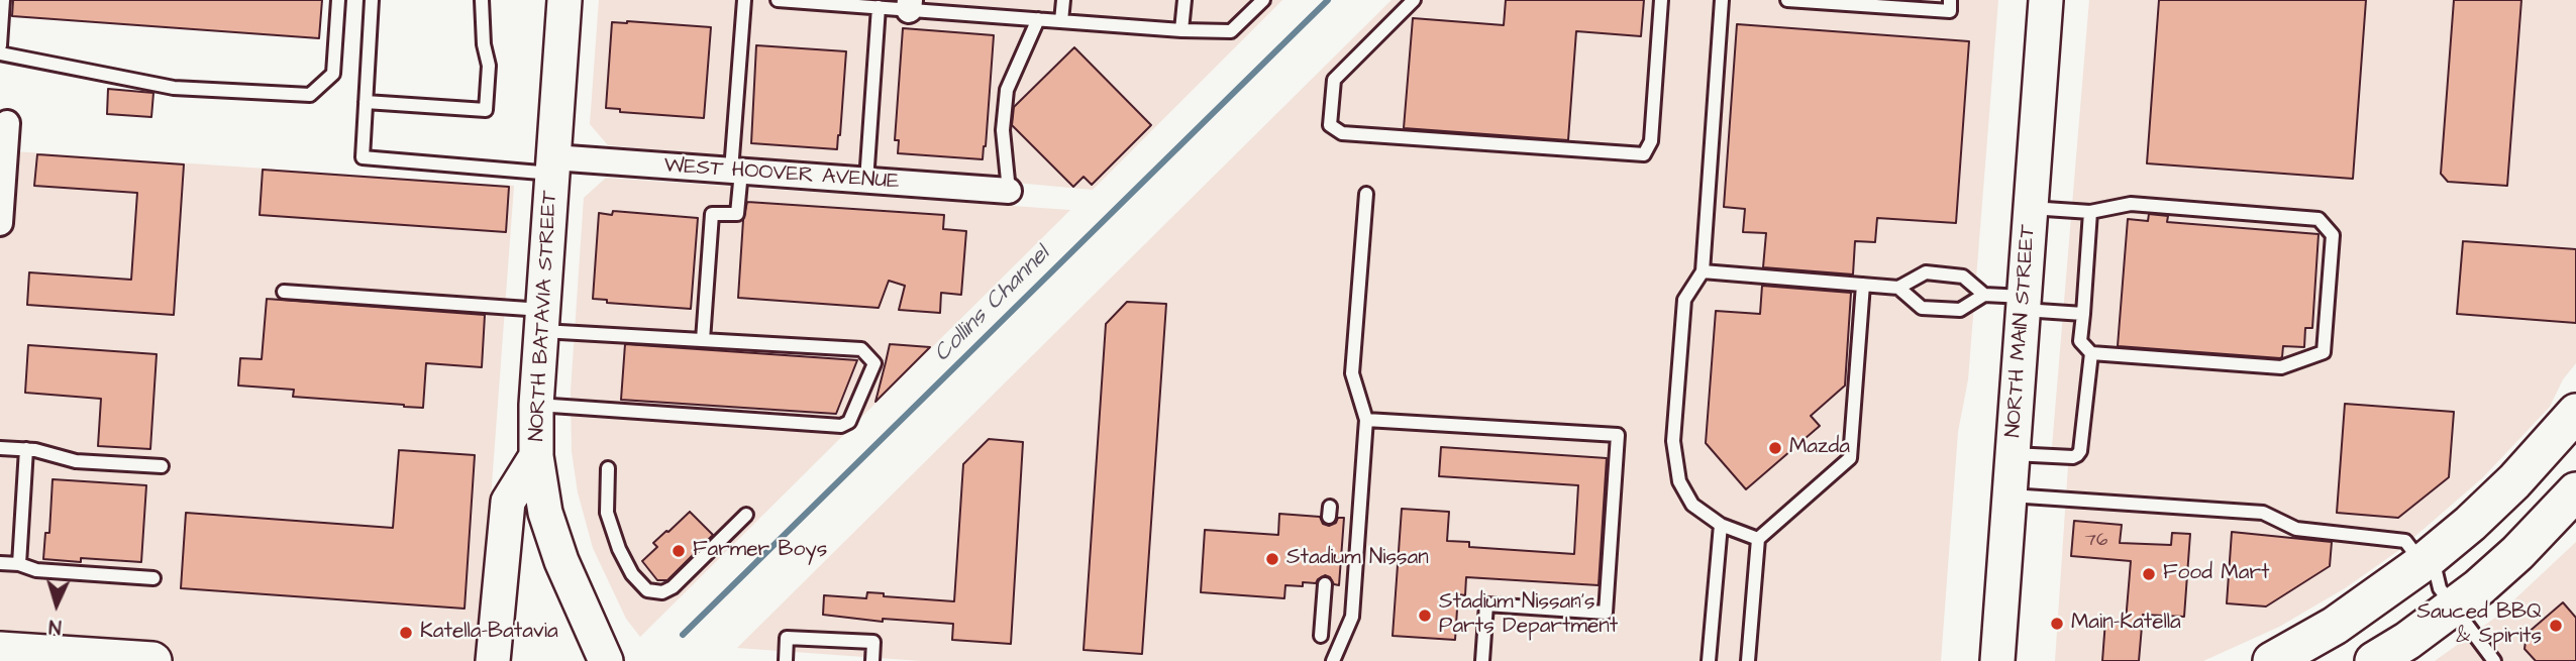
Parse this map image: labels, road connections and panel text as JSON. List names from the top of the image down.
{
  "streets": {
    "street": ["WEST HOOVER AVENUE", "NORTH BATAVIA STREET", "NORTH MAIN STREET"]
  },
  "crossings": [
    ["WEST HOOVER AVENUE", "NORTH BATAVIA STREET"]
  ],
  "water": ["Collins Channel"],
  "places": [
    "Mazda",
    "Farmer Boys",
    "Stadium Nissan",
    "Food Mart",
    "Stadium Nissan's Parts Department",
    "Main-Katella",
    "Sauced BBQ & Spirits",
    "Katella-Batavia"
  ],
  "house_numbers": ["76"],
  "north": "bottom"
}
